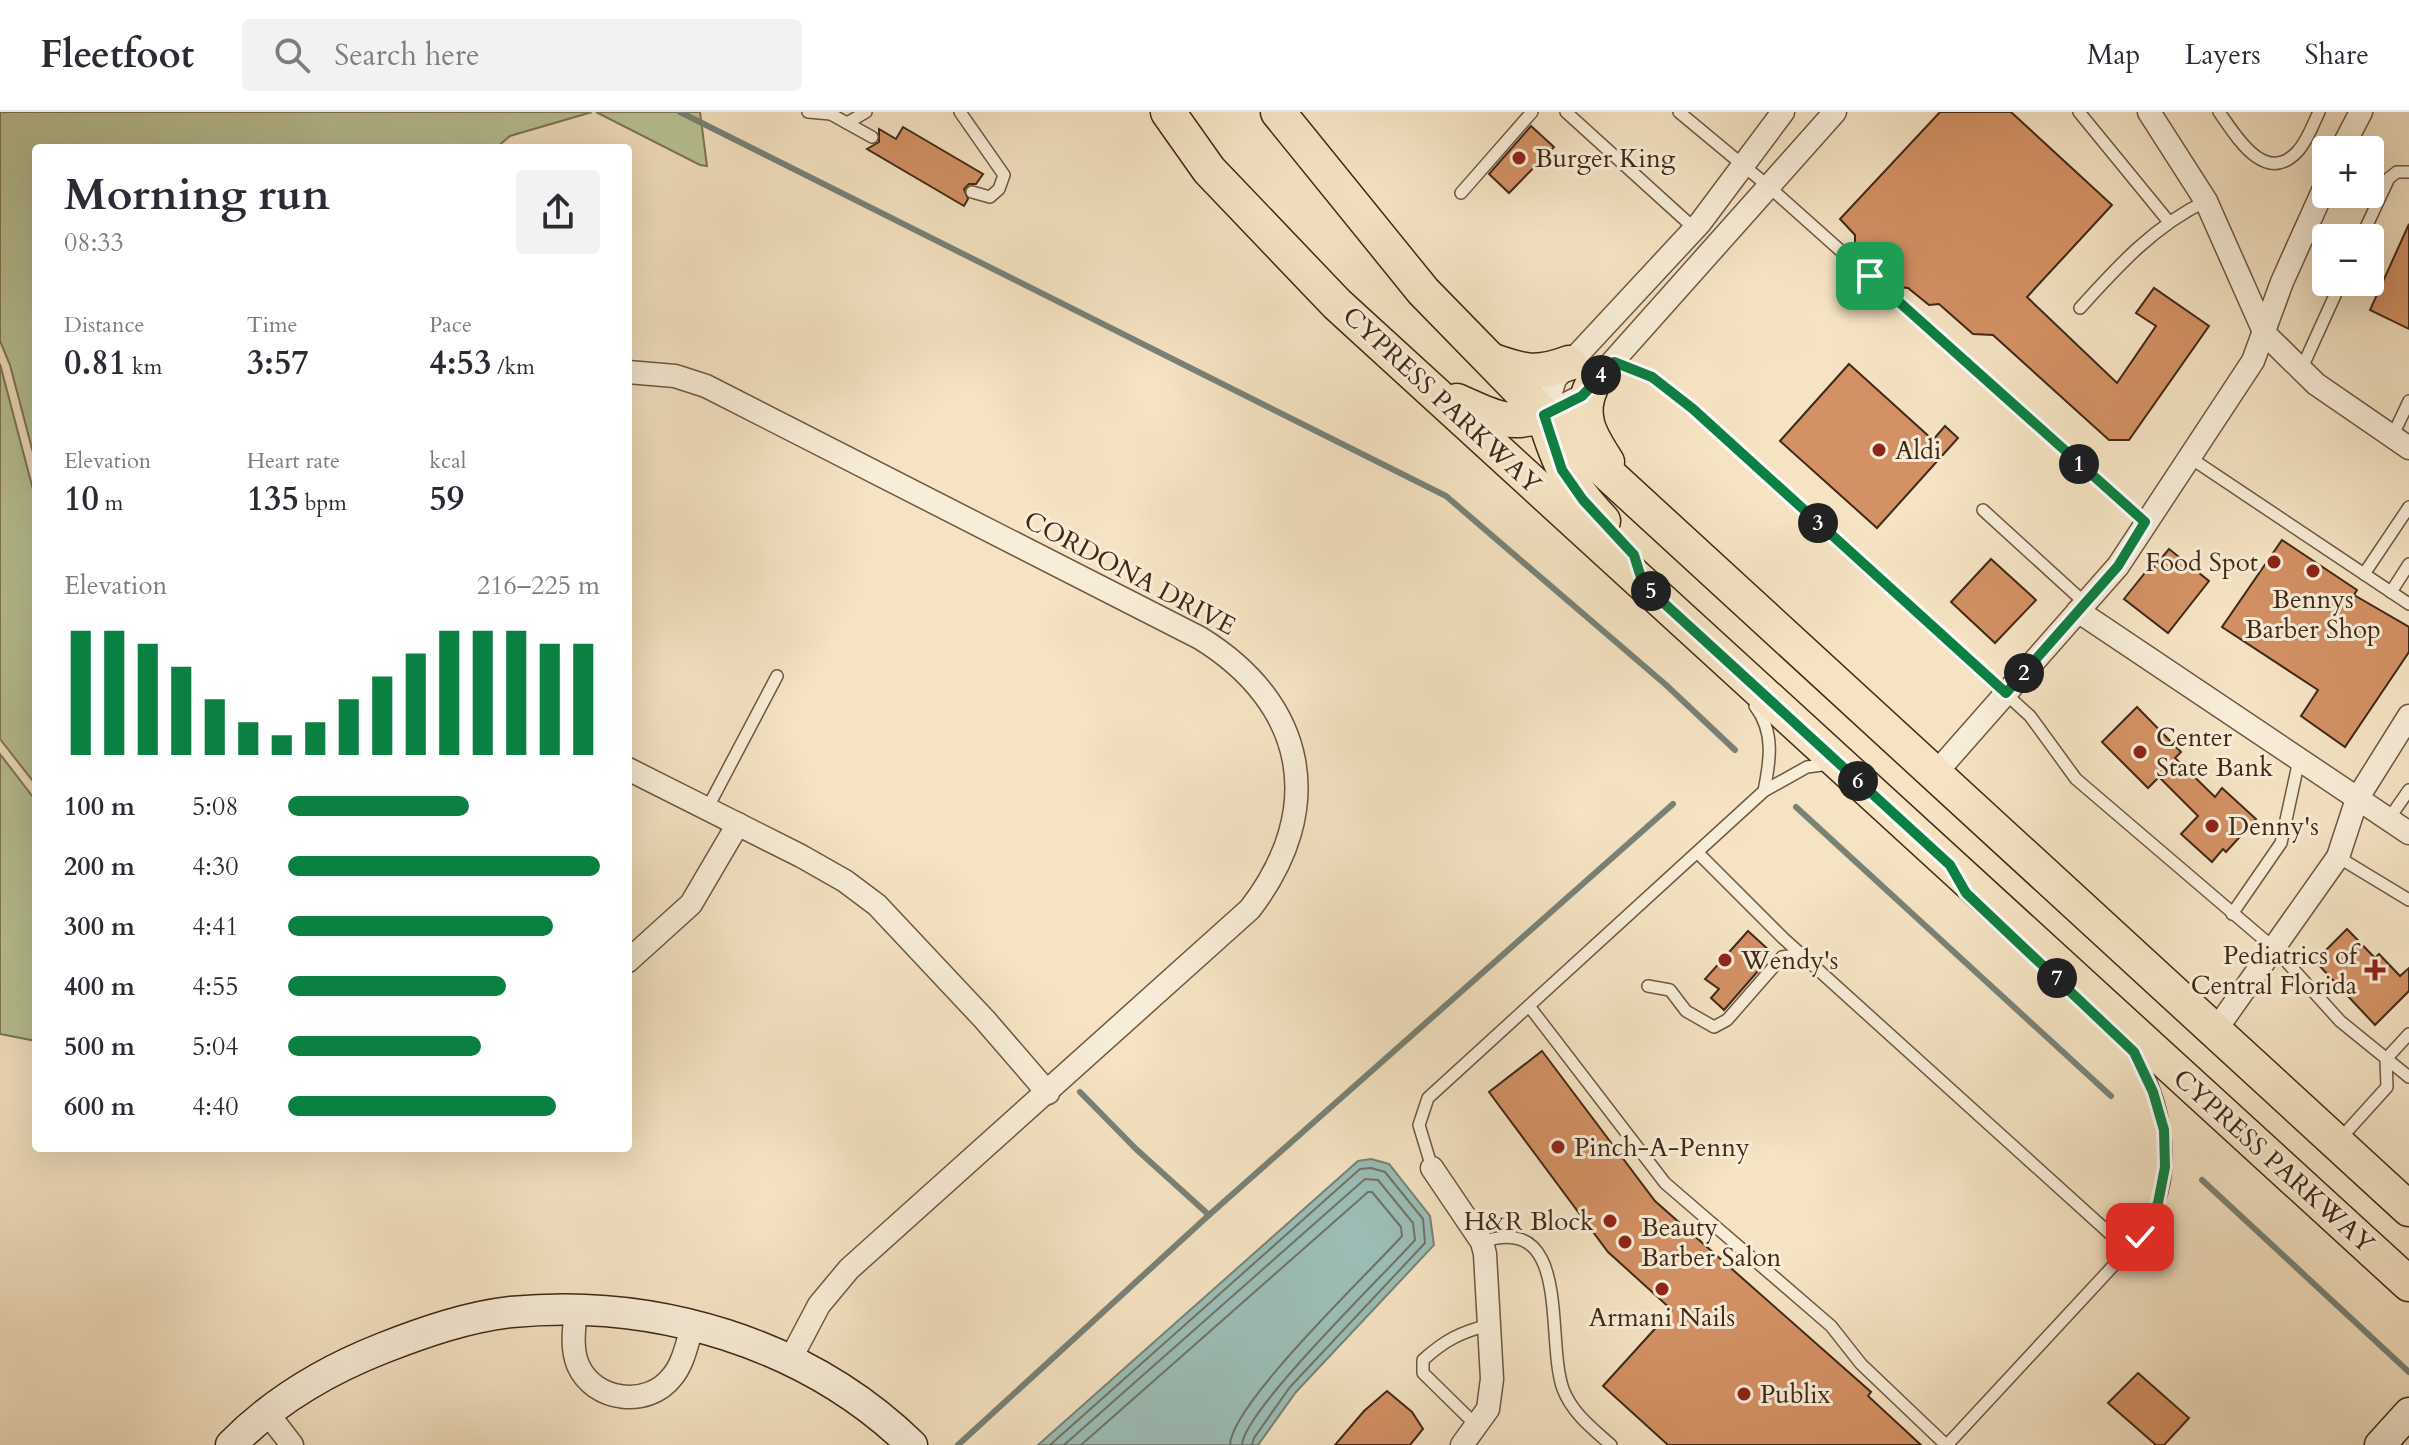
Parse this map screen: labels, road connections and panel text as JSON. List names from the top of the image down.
{
  "streets": {
    "main road": ["CYPRESS PARKWAY"],
    "street": ["CORDONA DRIVE"]
  },
  "places": {
    "other": [
      "Burger King",
      "Aldi",
      "Food Spot",
      "Bennys Barber Shop",
      "Center State Bank",
      "Denny's",
      "Wendy's",
      "Pinch-A-Penny",
      "H&R Block",
      "Beauty Barber Salon",
      "Armani Nails",
      "Publix"
    ],
    "health": ["Pediatrics of Central Florida"]
  },
  "page": {
    "header": "Fleetfoot",
    "search": "Search here",
    "nav": ["Map", "Layers", "Share"],
    "map_buttons": ["+", "−"],
    "heading": ["Morning run", "08:33"],
    "stats": [
      ["Distance", "0.81 km"],
      ["Time", "3:57"],
      ["Pace", "4:53 /km"],
      ["Elevation", "10 m"],
      ["Heart rate", "135 bpm"],
      ["kcal", "59"]
    ],
    "pins": [
      "4",
      "1",
      "3",
      "5",
      "2",
      "6",
      "7"
    ],
    "chart": ["Elevation", "216–225 m"],
    "list": [
      {
        "name": "100 m",
        "note": "5:08"
      },
      {
        "name": "200 m",
        "note": "4:30"
      },
      {
        "name": "300 m",
        "note": "4:41"
      },
      {
        "name": "400 m",
        "note": "4:55"
      },
      {
        "name": "500 m",
        "note": "5:04"
      },
      {
        "name": "600 m",
        "note": "4:40"
      }
    ]
  }
}
